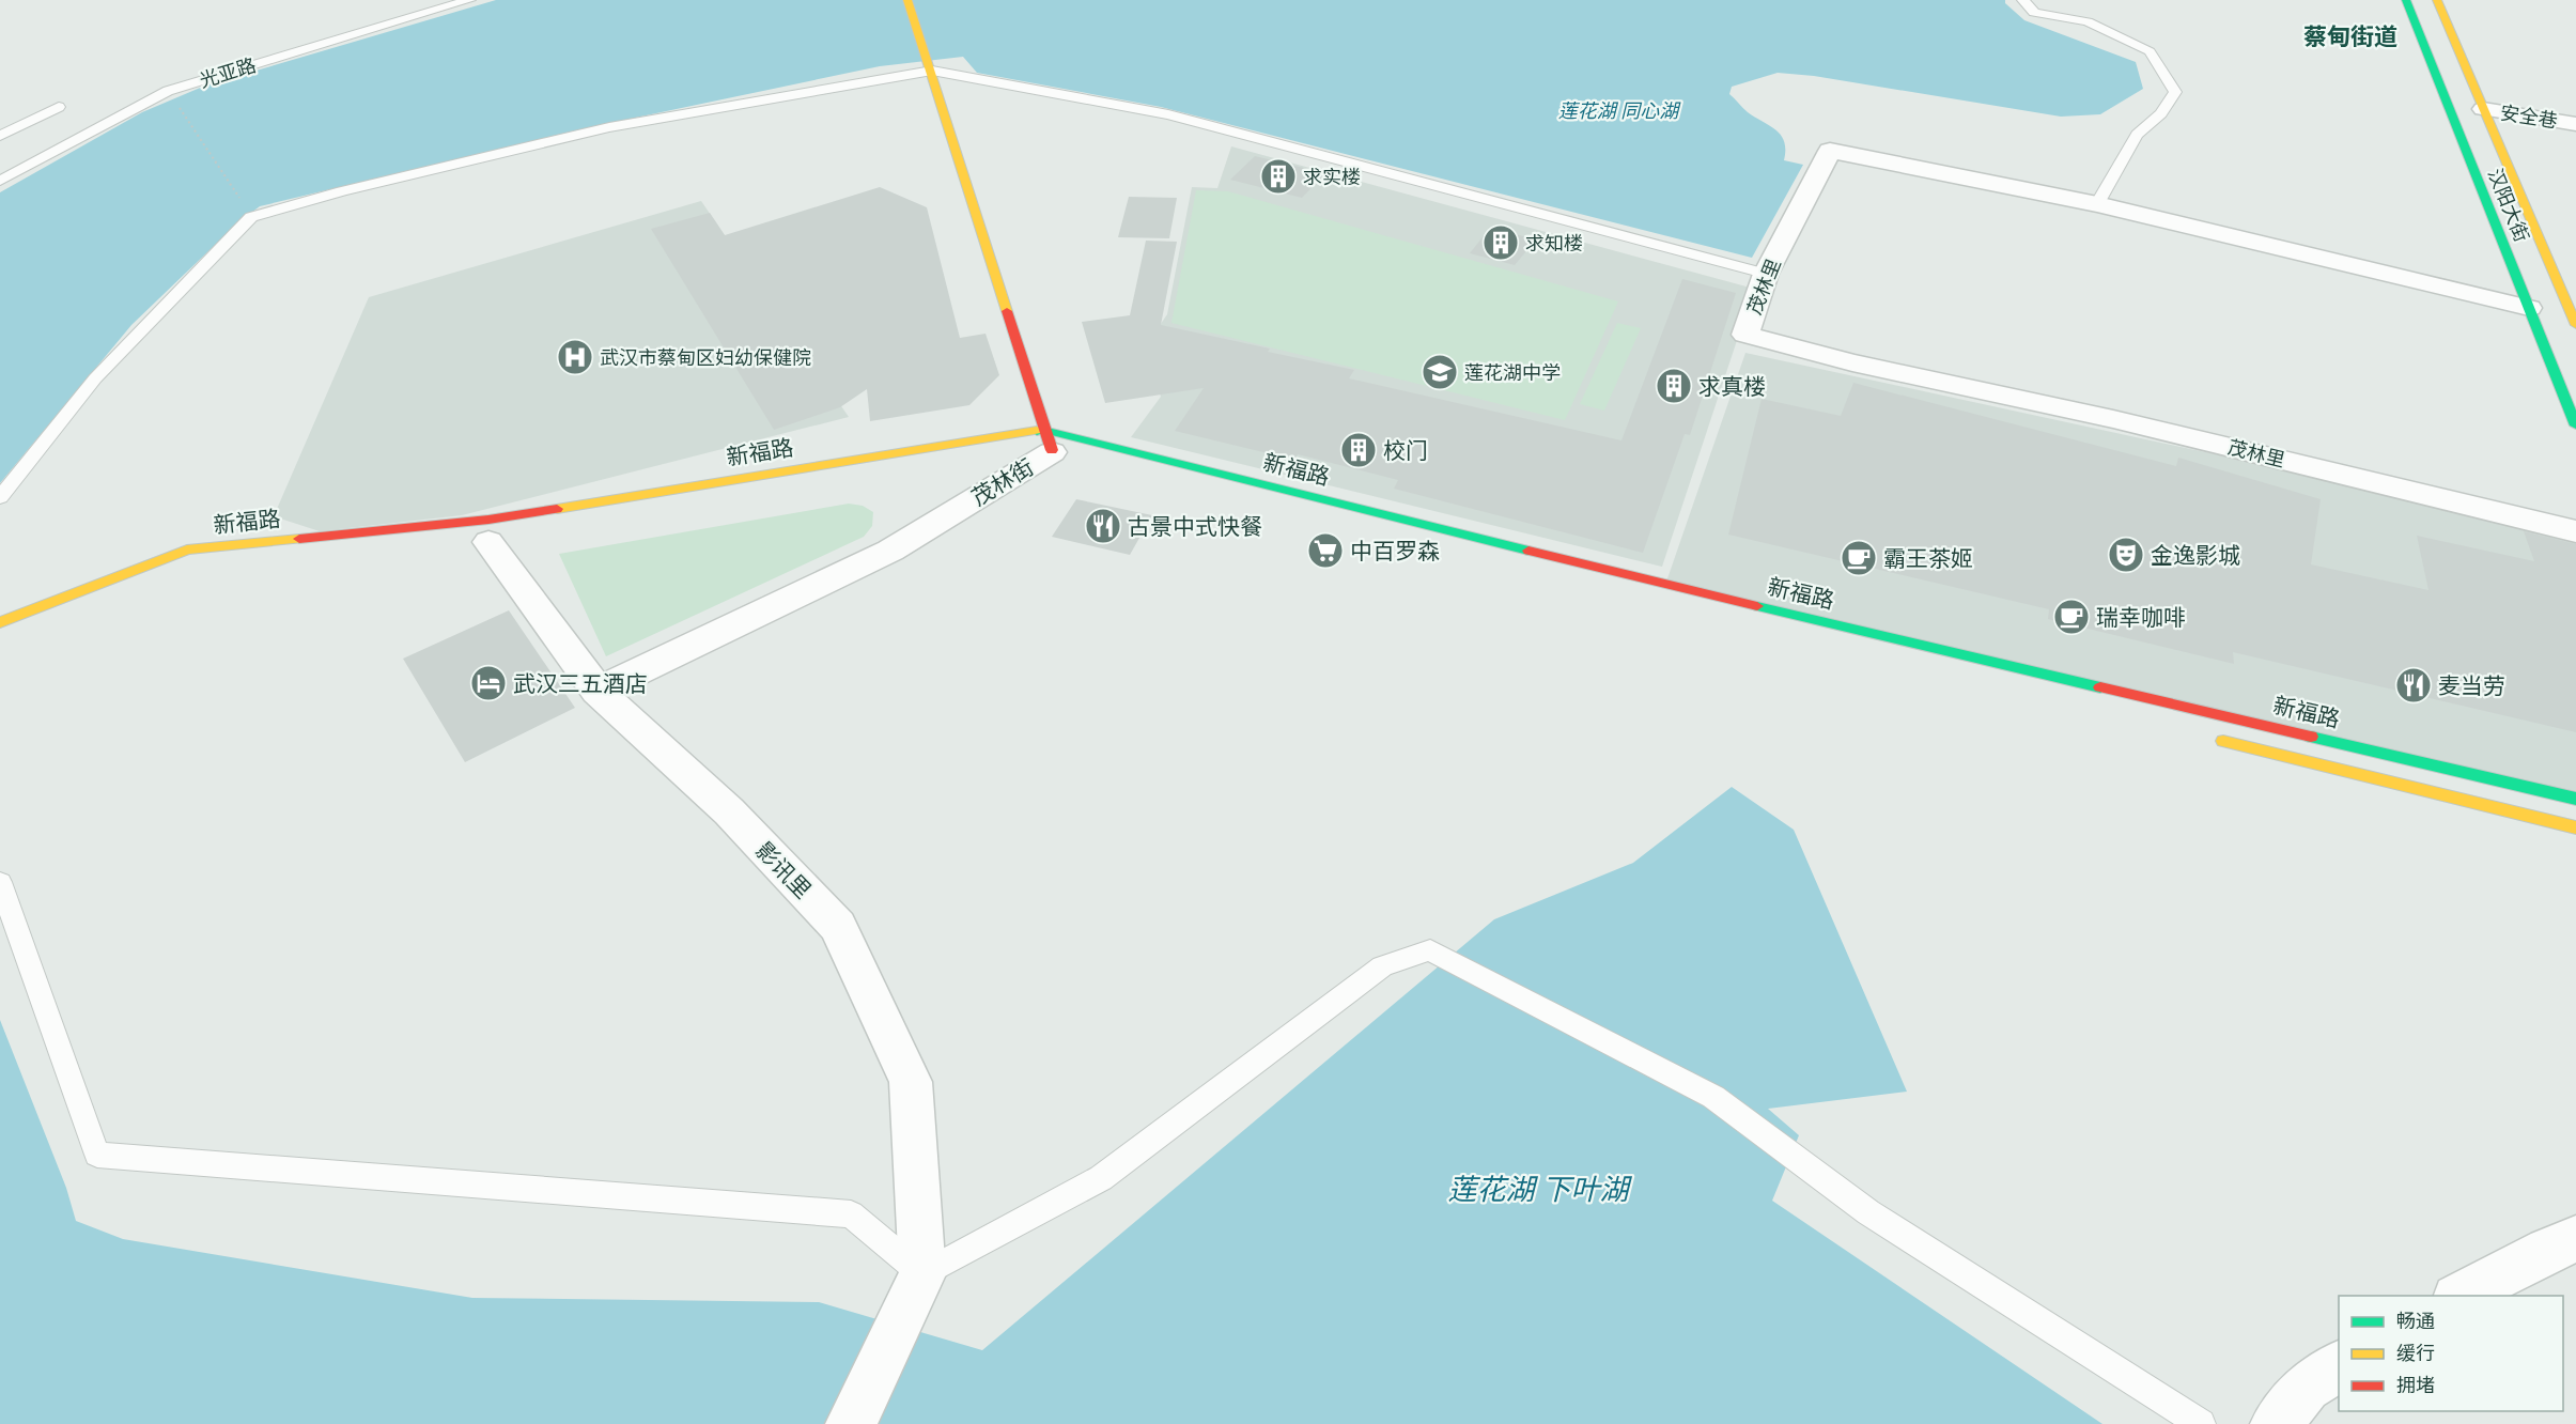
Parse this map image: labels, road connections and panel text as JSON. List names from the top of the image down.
{
  "streets": {
    "street": [
      "安全巷",
      "汉阳大街",
      "茂林里",
      "新福路",
      "茂林街",
      "影讯里"
    ],
    "lane": ["光亚路"]
  },
  "crossings": [
    ["安全巷", "汉阳大街"],
    ["汉阳大街", "茂林里"],
    ["新福路", "茂林街"],
    ["茂林街", "影讯里"]
  ],
  "districts": ["蔡甸街道"],
  "water": ["莲花湖 同心湖", "莲花湖 下叶湖"],
  "places": {
    "building": [
      "求实楼",
      "求知楼",
      "求真楼",
      "校门"
    ],
    "hospital": ["武汉市蔡甸区妇幼保健院"],
    "school or university": ["莲花湖中学"],
    "restaurant": ["古景中式快餐", "麦当劳"],
    "supermarket": ["中百罗森"],
    "theatre": ["金逸影城"],
    "cafe": ["霸王茶姬", "瑞幸咖啡"],
    "hotel": ["武汉三五酒店"]
  },
  "legend": ["畅通", "缓行", "拥堵"]
}
